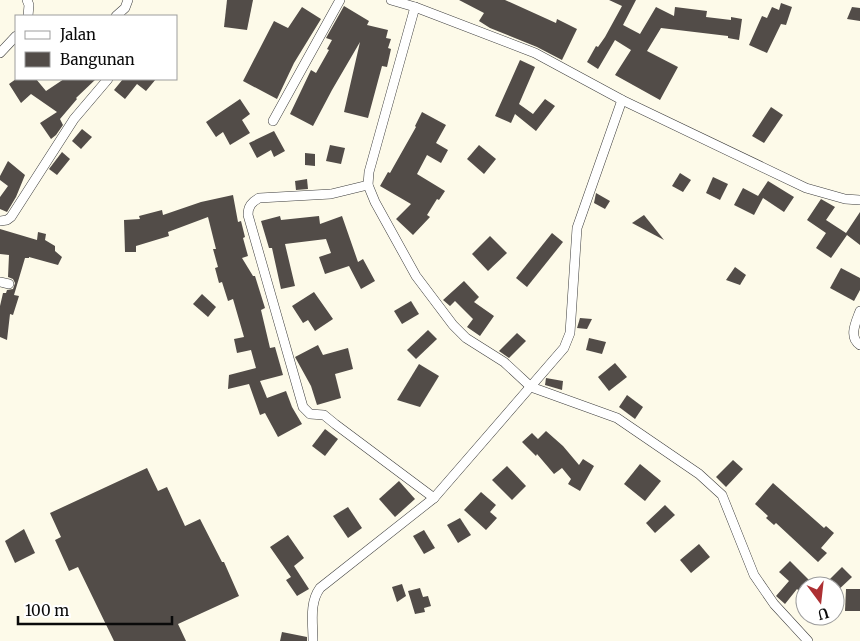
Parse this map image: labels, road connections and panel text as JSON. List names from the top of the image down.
{
  "legend": ["Jalan", "Bangunan"],
  "scale_bar": "100 m",
  "north": "bottom"
}
